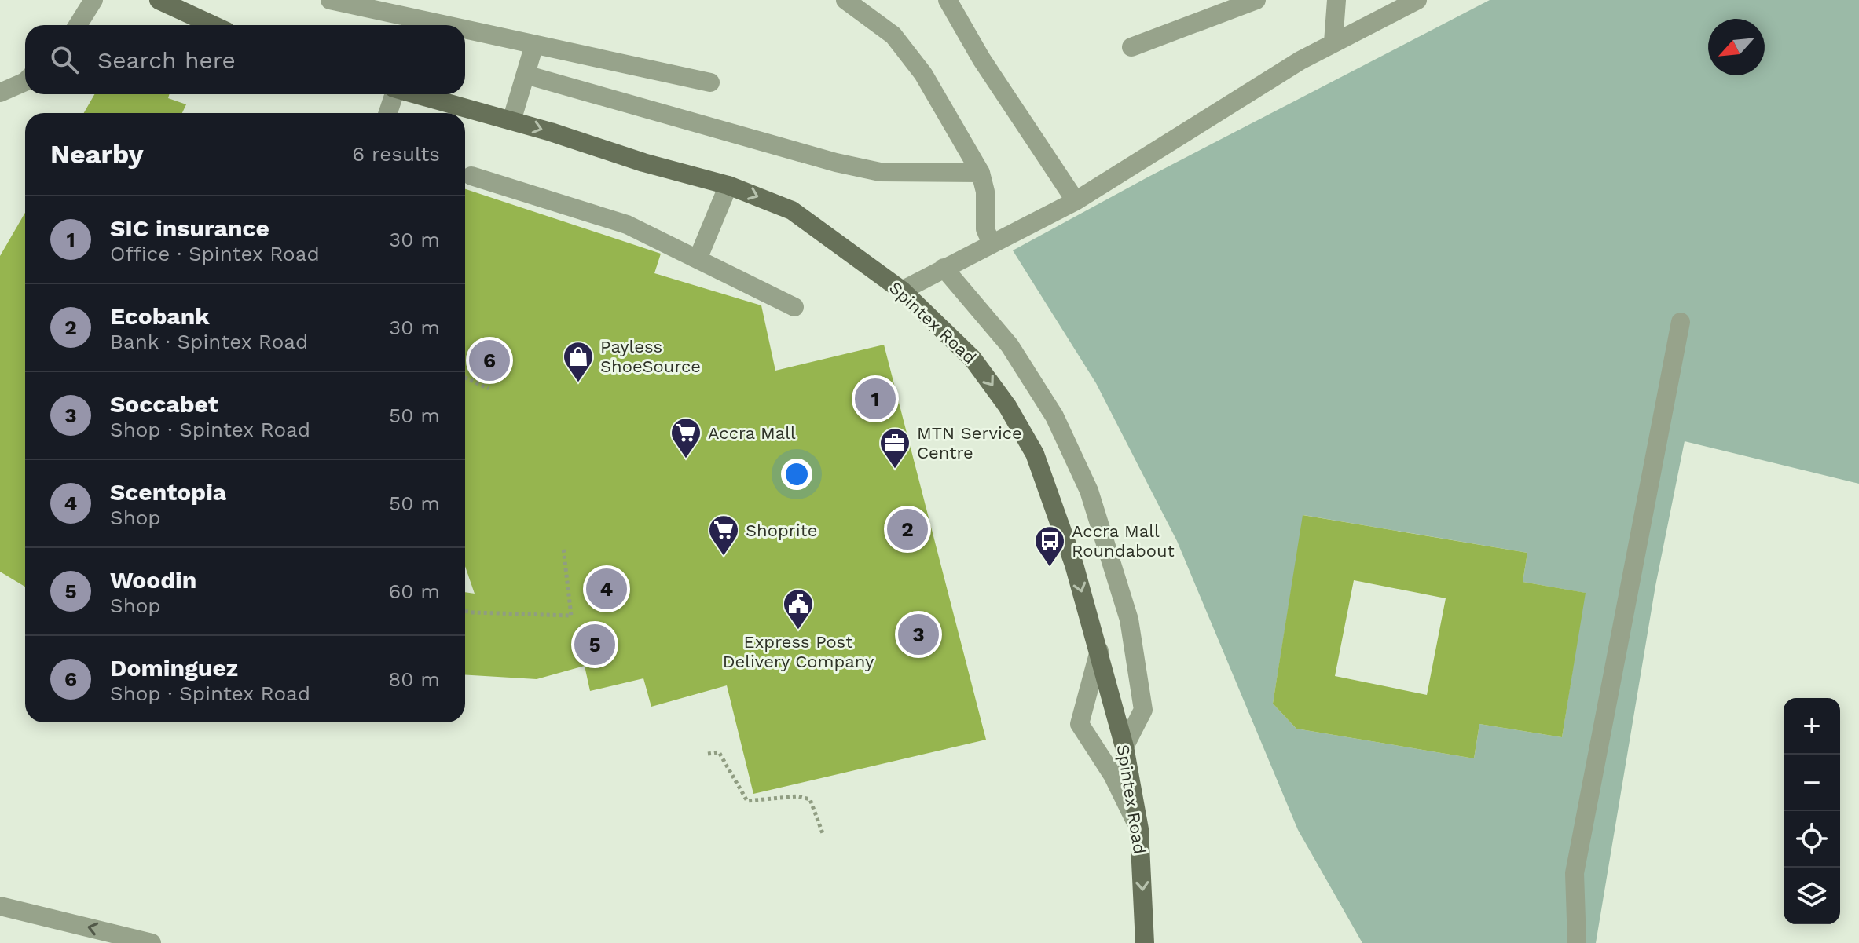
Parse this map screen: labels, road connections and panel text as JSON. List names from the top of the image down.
{
  "streets": {
    "main road": ["Spintex Road"]
  },
  "one_way": ["Spintex Road"],
  "places": {
    "shop": ["Payless ShoeSource"],
    "supermarket": ["Accra Mall", "Shoprite"],
    "office": ["MTN Service Centre"],
    "bus stop": ["Accra Mall Roundabout"],
    "public building": ["Express Post Delivery Company"]
  },
  "north": "bottom left",
  "page": {
    "search": "Search here",
    "heading": ["Nearby", "6 results"],
    "list": [
      {
        "mark": "1",
        "name": "SIC insurance",
        "note": "Office · Spintex Road",
        "value": "30 m"
      },
      {
        "mark": "2",
        "name": "Ecobank",
        "note": "Bank · Spintex Road",
        "value": "30 m"
      },
      {
        "mark": "3",
        "name": "Soccabet",
        "note": "Shop · Spintex Road",
        "value": "50 m"
      },
      {
        "mark": "4",
        "name": "Scentopia",
        "note": "Shop",
        "value": "50 m"
      },
      {
        "mark": "5",
        "name": "Woodin",
        "note": "Shop",
        "value": "60 m"
      },
      {
        "mark": "6",
        "name": "Dominguez",
        "note": "Shop · Spintex Road",
        "value": "80 m"
      }
    ],
    "pins": [
      "6",
      "1",
      "2",
      "4",
      "3",
      "5"
    ],
    "map_buttons": ["+", "−"]
  }
}
